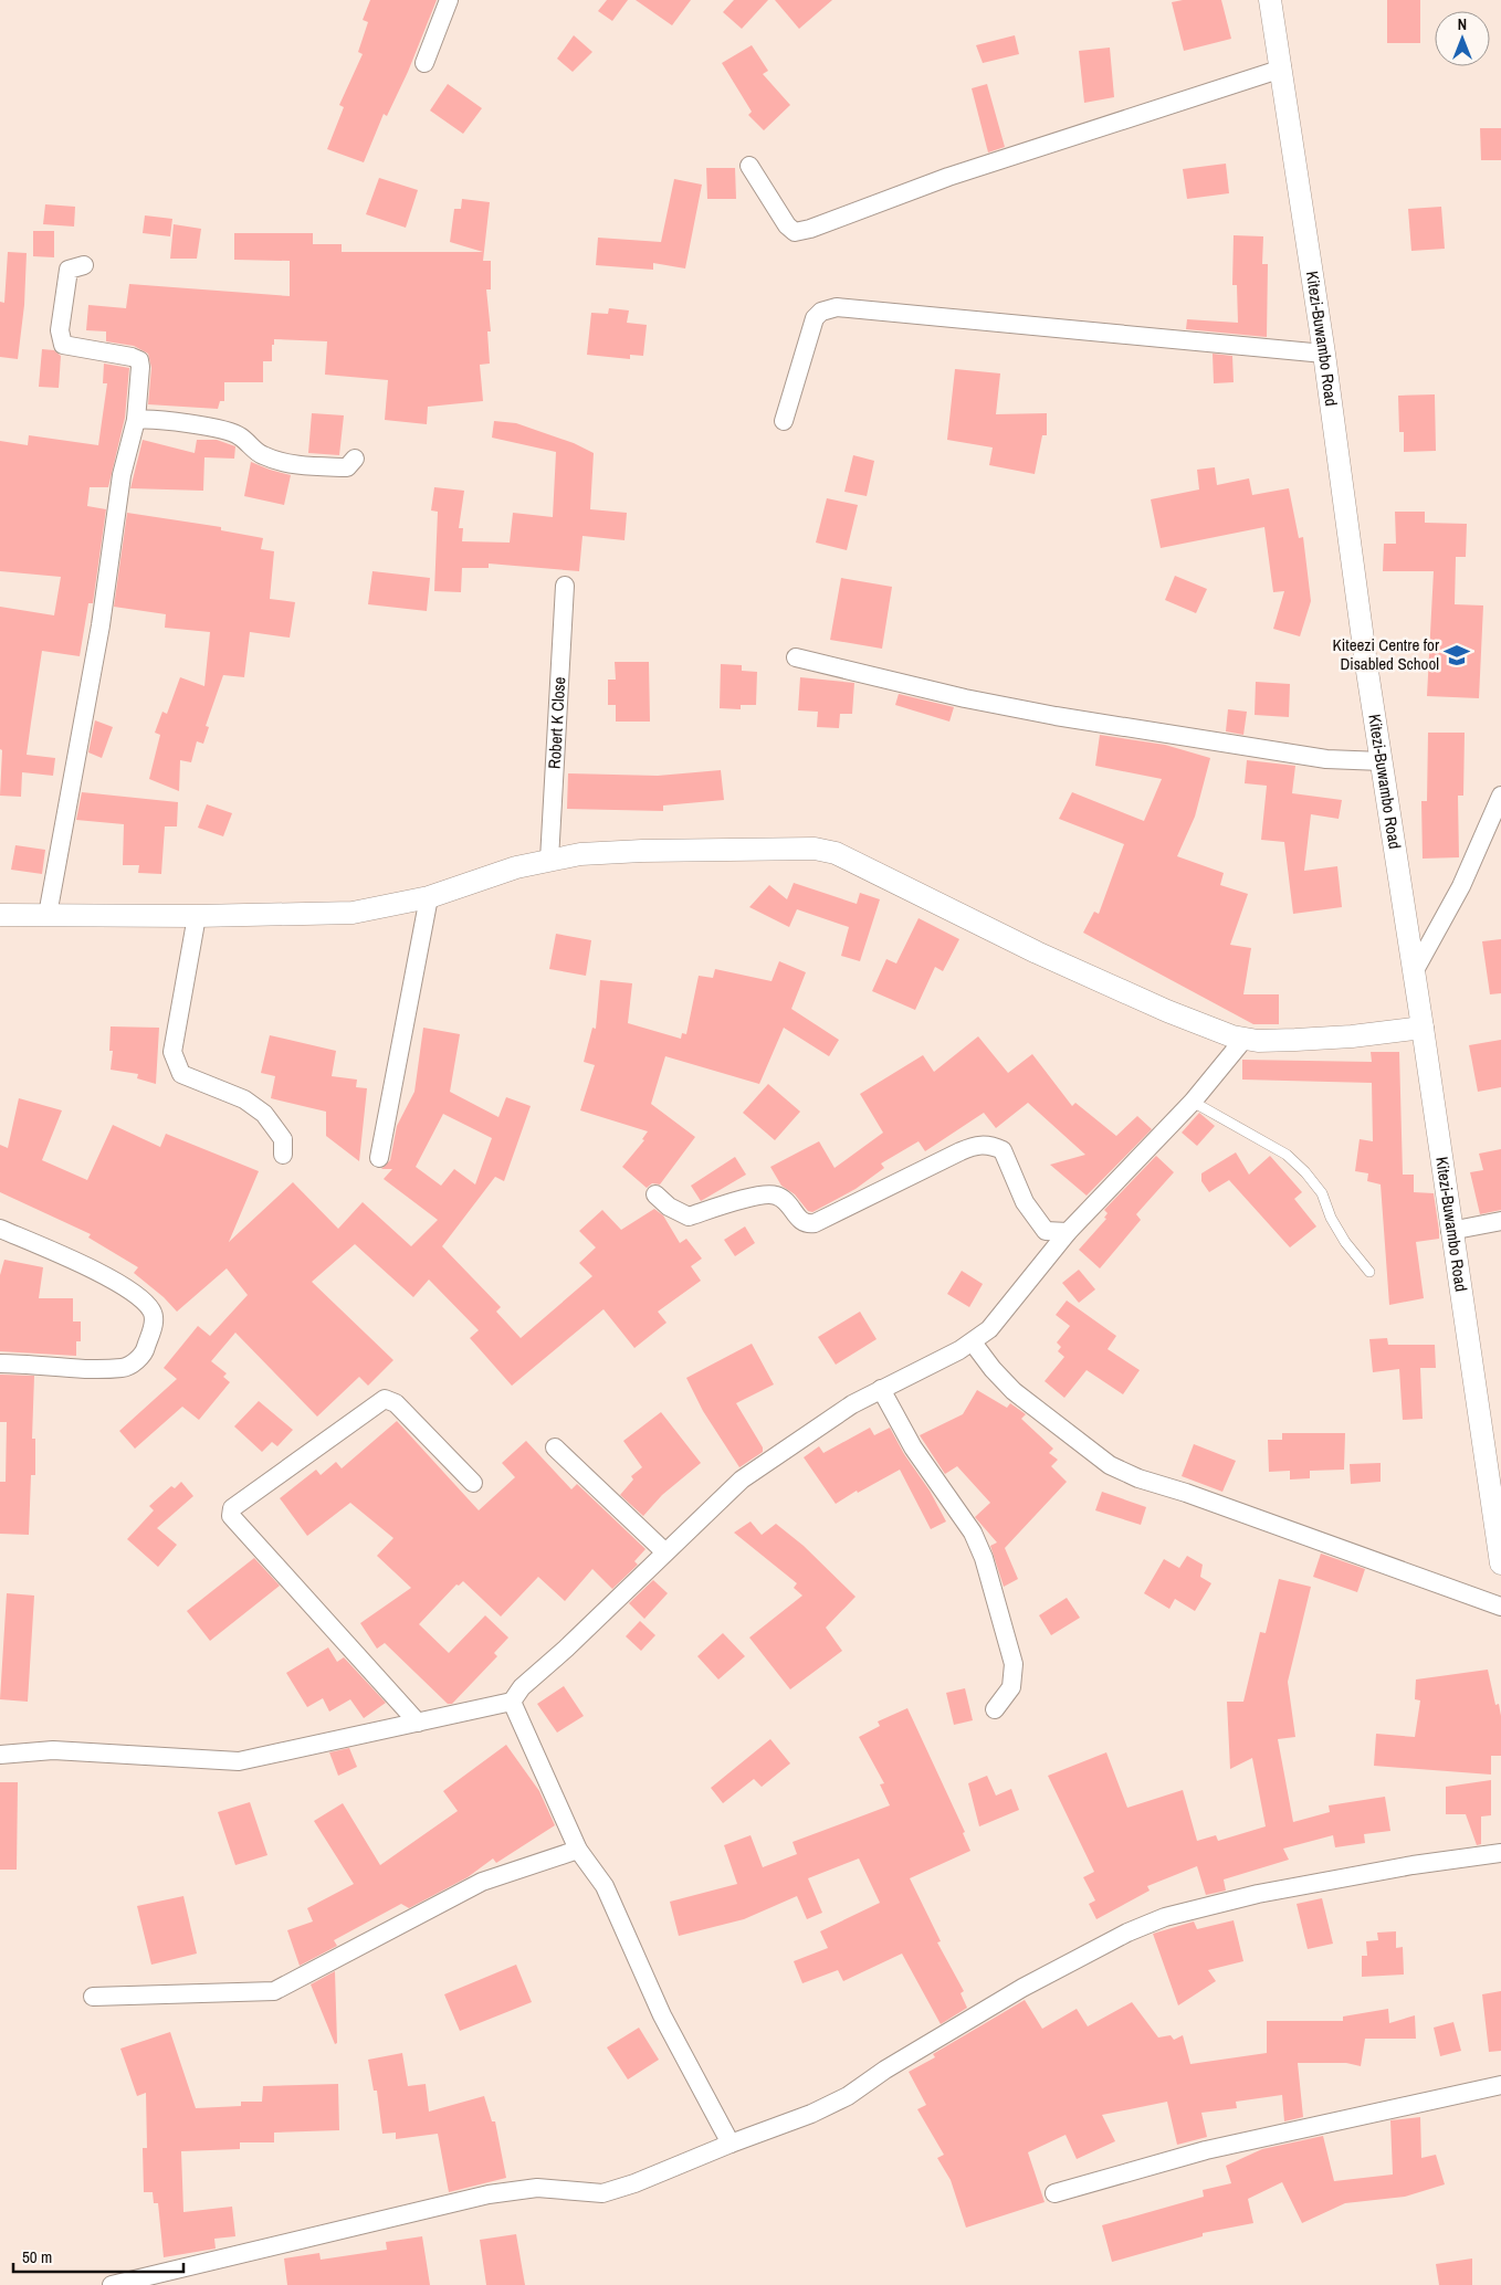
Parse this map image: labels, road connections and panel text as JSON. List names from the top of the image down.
{
  "streets": {
    "street": ["Kitezi-Buwambo Road", "Robert K Close"]
  },
  "places": {
    "school or university": ["Kiteezi Centre for Disabled School"]
  },
  "scale_bar": "50 m",
  "north": "top"
}
